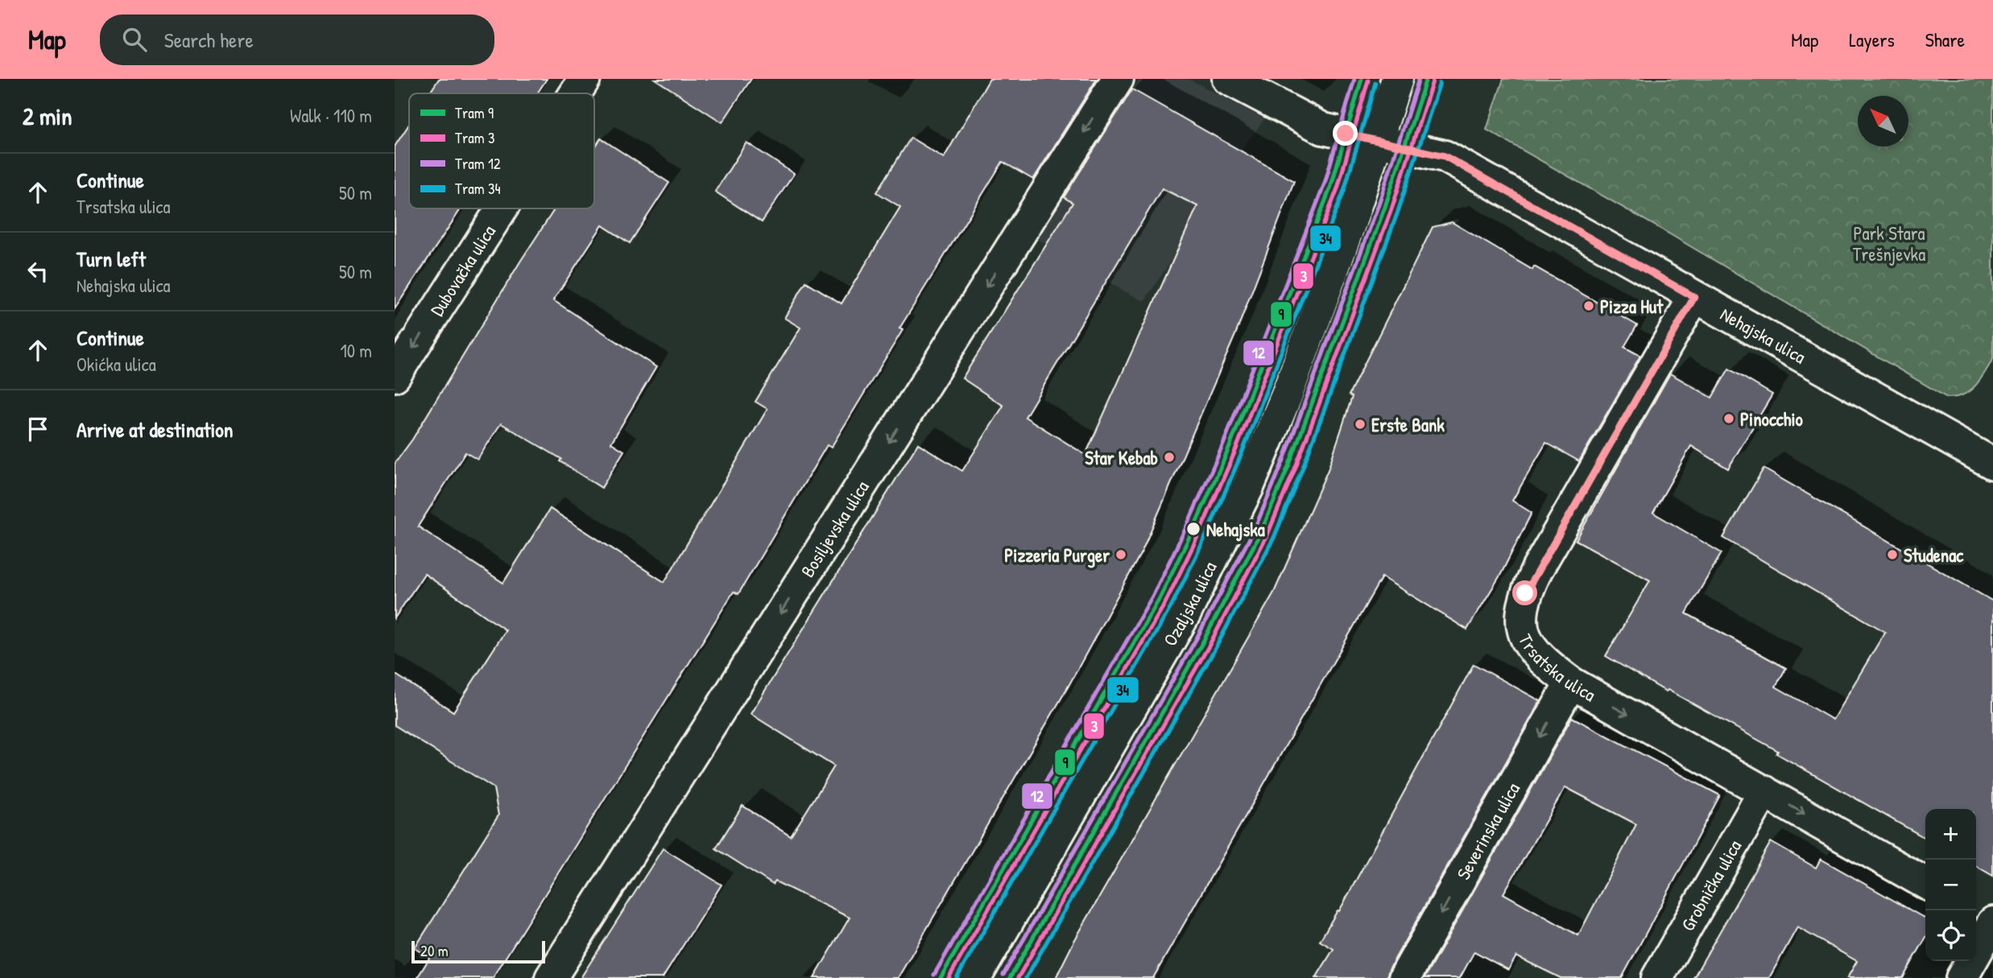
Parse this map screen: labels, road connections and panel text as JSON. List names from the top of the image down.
{
  "streets": {
    "street": [
      "Dubovačka ulica",
      "Nehajska ulica",
      "Bosiljevska ulica",
      "Ozaljska ulica",
      "Trsatska ulica",
      "Severinska ulica",
      "Grobnička ulica"
    ]
  },
  "crossings": [
    ["Nehajska ulica", "Ozaljska ulica"],
    ["Nehajska ulica", "Trsatska ulica"],
    ["Trsatska ulica", "Severinska ulica"],
    ["Trsatska ulica", "Grobnička ulica"]
  ],
  "one_way": [
    "Dubovačka ulica",
    "Bosiljevska ulica",
    "Trsatska ulica",
    "Severinska ulica"
  ],
  "parks": ["Park Stara Trešnjevka"],
  "places": [
    "Pizza Hut",
    "Pinocchio",
    "Erste Bank",
    "Star Kebab",
    "Nehajska",
    "Pizzeria Purger",
    "Studenac"
  ],
  "lines": [
    "tram line 9",
    "tram line 12",
    "tram line 3",
    "tram line 34"
  ],
  "legend": [
    "Tram 9",
    "Tram 3",
    "Tram 12",
    "Tram 34"
  ],
  "scale_bar": "20 m",
  "north": "top left",
  "page": {
    "header": "Map",
    "search": "Search here",
    "nav": ["Map", "Layers", "Share"],
    "heading": ["2 min", "Walk · 110 m"],
    "list": [
      ["Continue", "Trsatska ulica", "50 m"],
      ["Turn left", "Nehajska ulica", "50 m"],
      ["Continue", "Okićka ulica", "10 m"],
      "Arrive at destination"
    ],
    "map_buttons": ["+", "−"],
    "scale": "20 m"
  }
}
